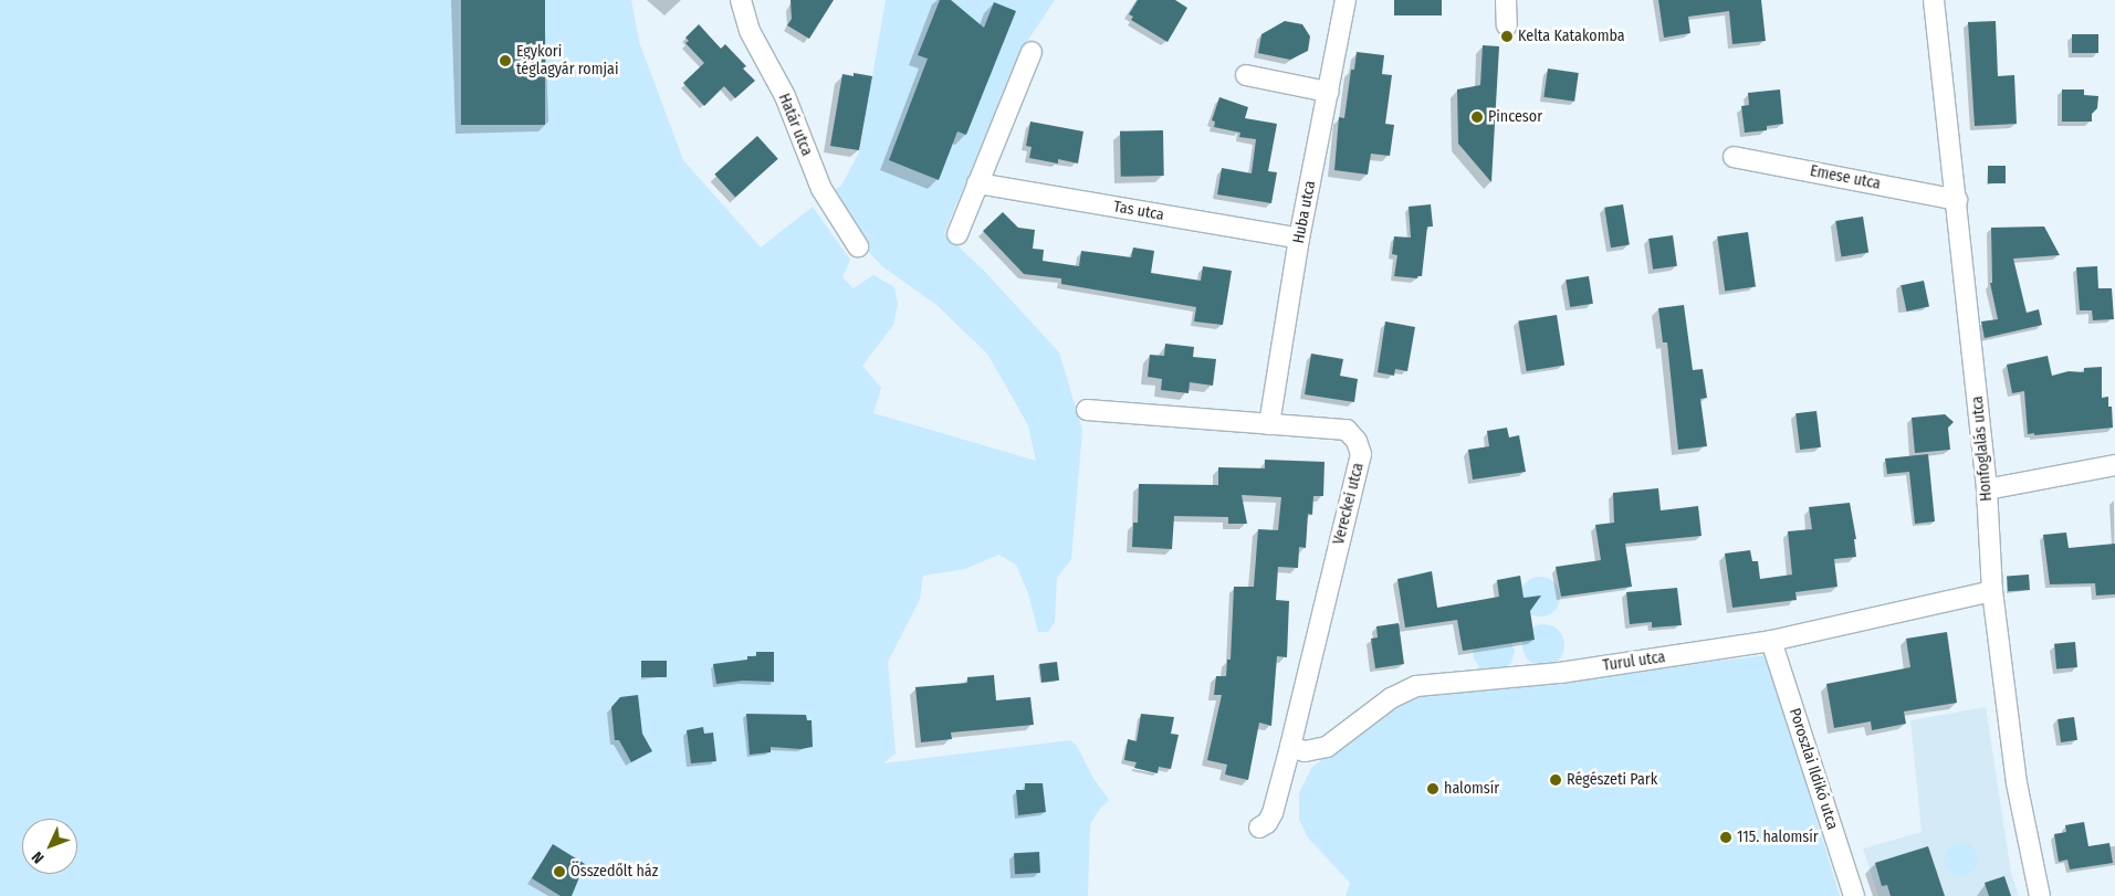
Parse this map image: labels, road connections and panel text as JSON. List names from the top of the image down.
{
  "streets": {
    "street": [
      "Határ utca",
      "Emese utca",
      "Tas utca",
      "Huba utca",
      "Honfoglalás utca",
      "Vereckei utca",
      "Turul utca",
      "Poroszlai Ildikó utca"
    ]
  },
  "crossings": [
    ["Emese utca", "Honfoglalás utca"],
    ["Tas utca", "Huba utca"],
    ["Huba utca", "Vereckei utca"],
    ["Honfoglalás utca", "Turul utca"],
    ["Vereckei utca", "Turul utca"],
    ["Turul utca", "Poroszlai Ildikó utca"]
  ],
  "places": [
    "Kelta Katakomba",
    "Egykori téglagyár romjai",
    "Pincesor",
    "Régészeti Park",
    "halomsír",
    "115. halomsír",
    "Összedőlt ház"
  ],
  "north": "bottom left"
}
